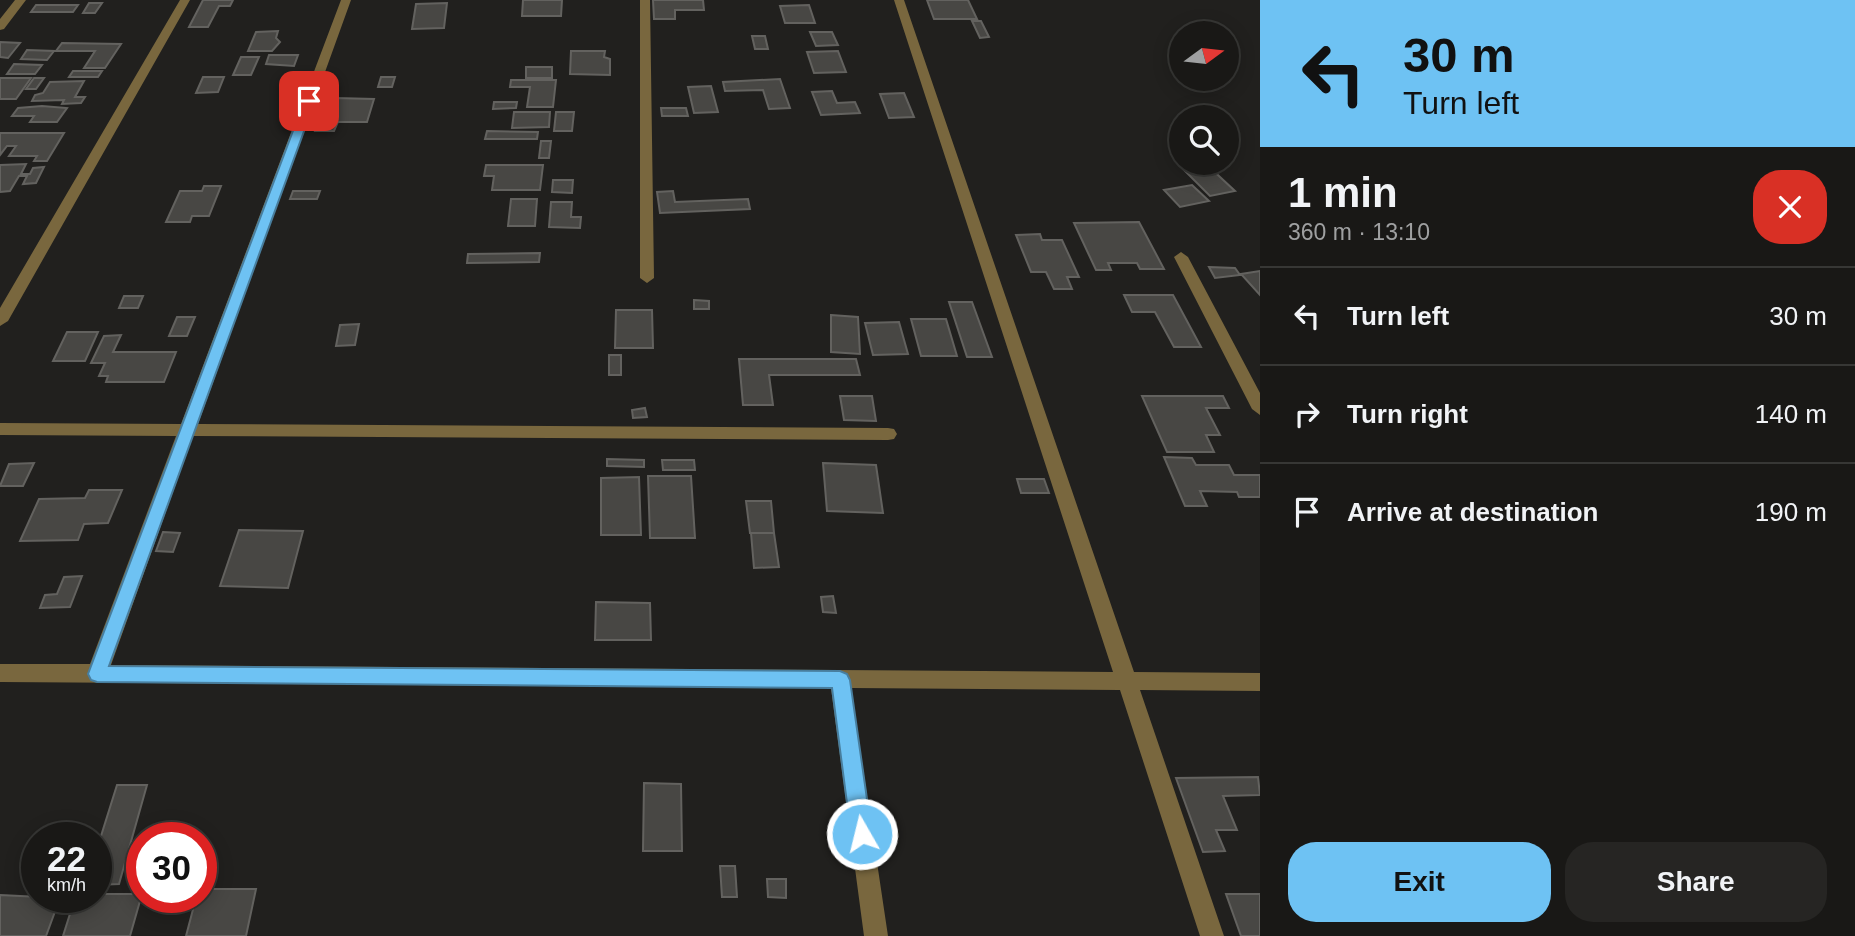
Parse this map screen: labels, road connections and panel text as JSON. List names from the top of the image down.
{
  "north": "right",
  "page": {
    "turn": ["30 m", "Turn left"],
    "heading": ["1 min", "360 m · 13:10"],
    "list": [
      {
        "name": "Turn left",
        "value": "30 m"
      },
      {
        "name": "Turn right",
        "value": "140 m"
      },
      {
        "name": "Arrive at destination",
        "value": "190 m"
      }
    ],
    "speed": "22 km/h",
    "limit": "30",
    "buttons": ["Exit", "Share"]
  }
}
